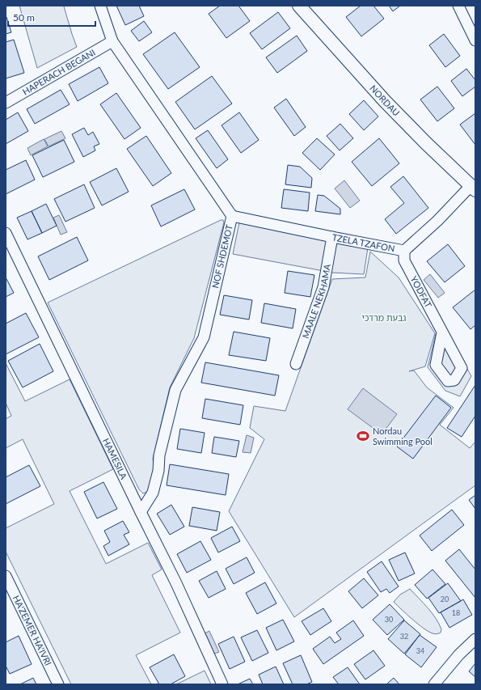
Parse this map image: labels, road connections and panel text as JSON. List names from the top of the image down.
{
  "streets": {
    "street": [
      "HAPERACH BEGANI",
      "NORDAU",
      "TZELA TZAFON",
      "NOF SHDEMOT",
      "YODFAT",
      "MAALE NEKHAMA",
      "HAMESILA",
      "HA'ZEMER HA'IVRI"
    ]
  },
  "crossings": [
    ["HAPERACH BEGANI", "NOF SHDEMOT"],
    ["NORDAU", "TZELA TZAFON"],
    ["TZELA TZAFON", "NOF SHDEMOT"],
    ["TZELA TZAFON", "YODFAT"],
    ["TZELA TZAFON", "MAALE NEKHAMA"],
    ["NOF SHDEMOT", "HAMESILA"]
  ],
  "parks": ["גבעת מרדכי"],
  "places": {
    "sports": ["Nordau Swimming Pool"]
  },
  "house_numbers": [
    "20",
    "18",
    "30",
    "32",
    "34"
  ],
  "scale_bar": "50 m"
}
